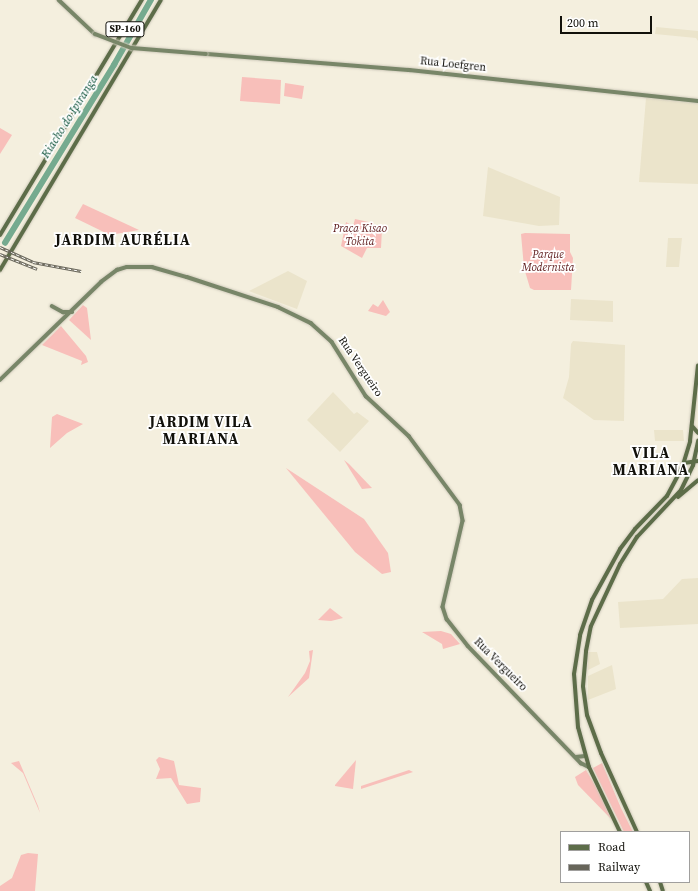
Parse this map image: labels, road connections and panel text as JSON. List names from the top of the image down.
{
  "streets": {
    "main road": ["SP-160", "Rua Loefgren", "Rua Vergueiro"]
  },
  "districts": ["JARDIM AURÉLIA", "JARDIM VILA MARIANA", "VILA MARIANA"],
  "water": ["Riacho do Ipiranga"],
  "parks": ["Praça Kisao Tokita", "Parque Modernista"],
  "legend": ["Road", "Railway"],
  "scale_bar": "200 m"
}
